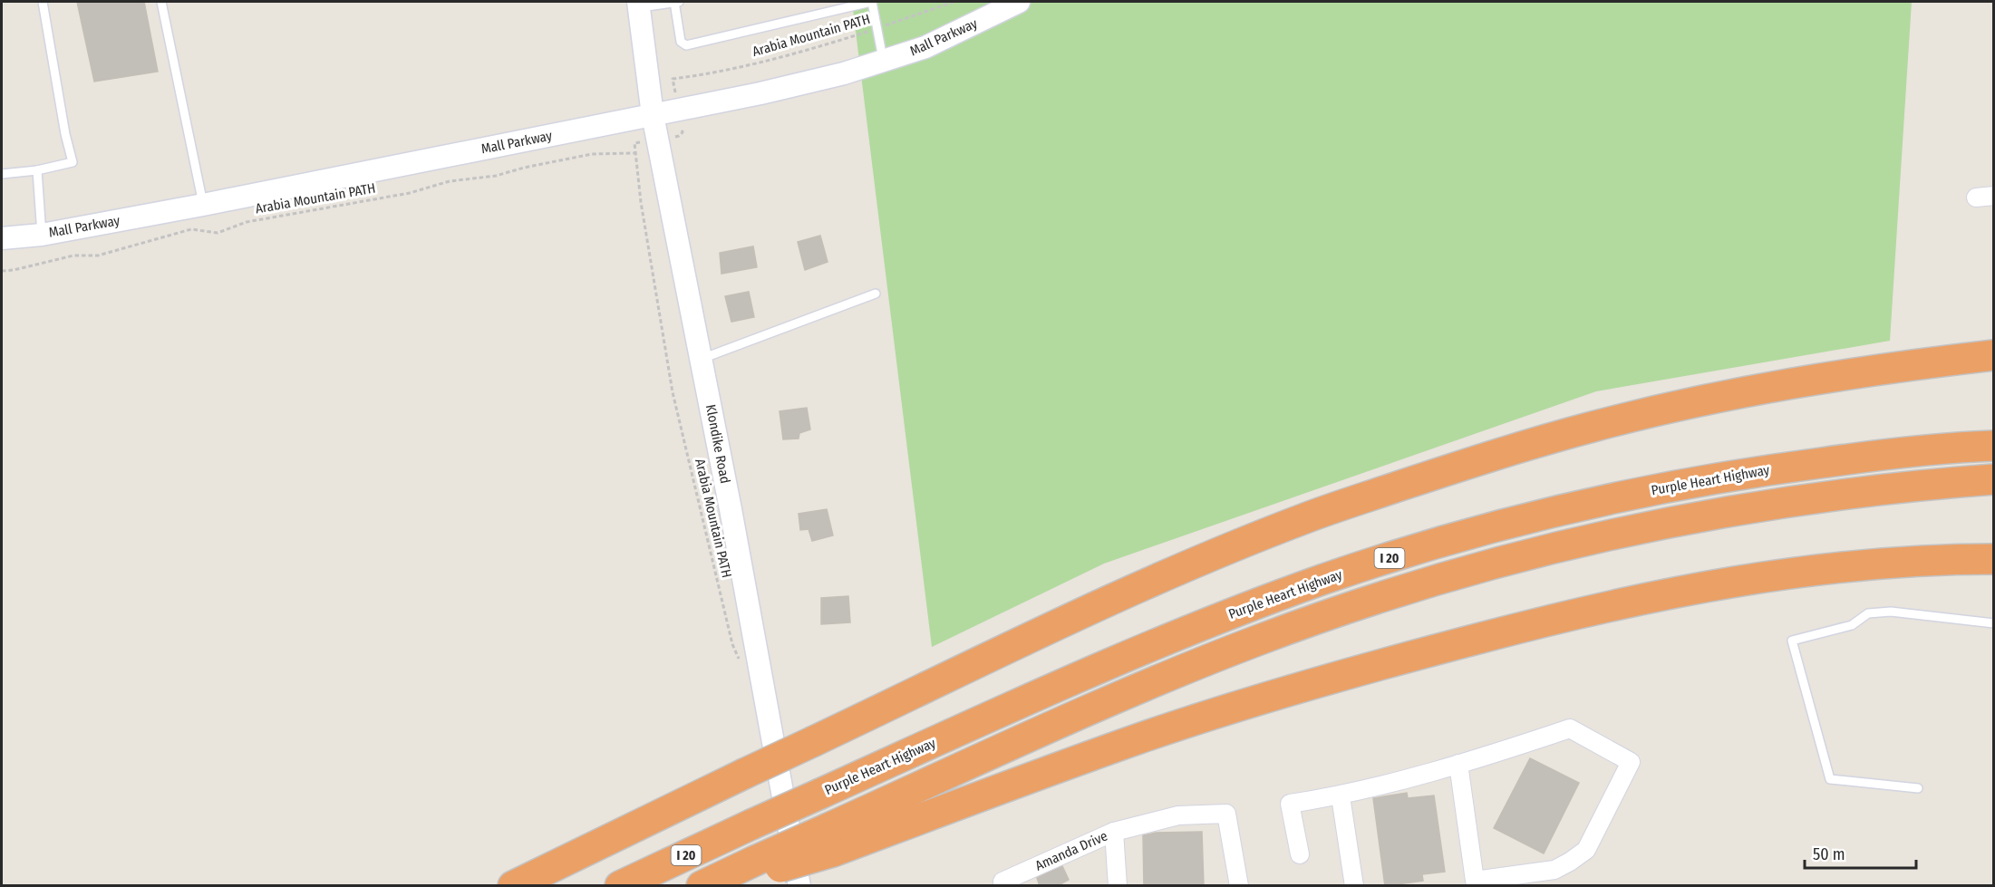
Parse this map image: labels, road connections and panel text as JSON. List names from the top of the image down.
{
  "streets": {
    "highway": ["Purple Heart Highway", "I 20"],
    "street": ["Mall Parkway", "Klondike Road", "Amanda Drive"],
    "path": ["Arabia Mountain PATH"]
  },
  "crossings": [
    ["Mall Parkway", "Klondike Road"]
  ],
  "scale_bar": "50 m"
}
